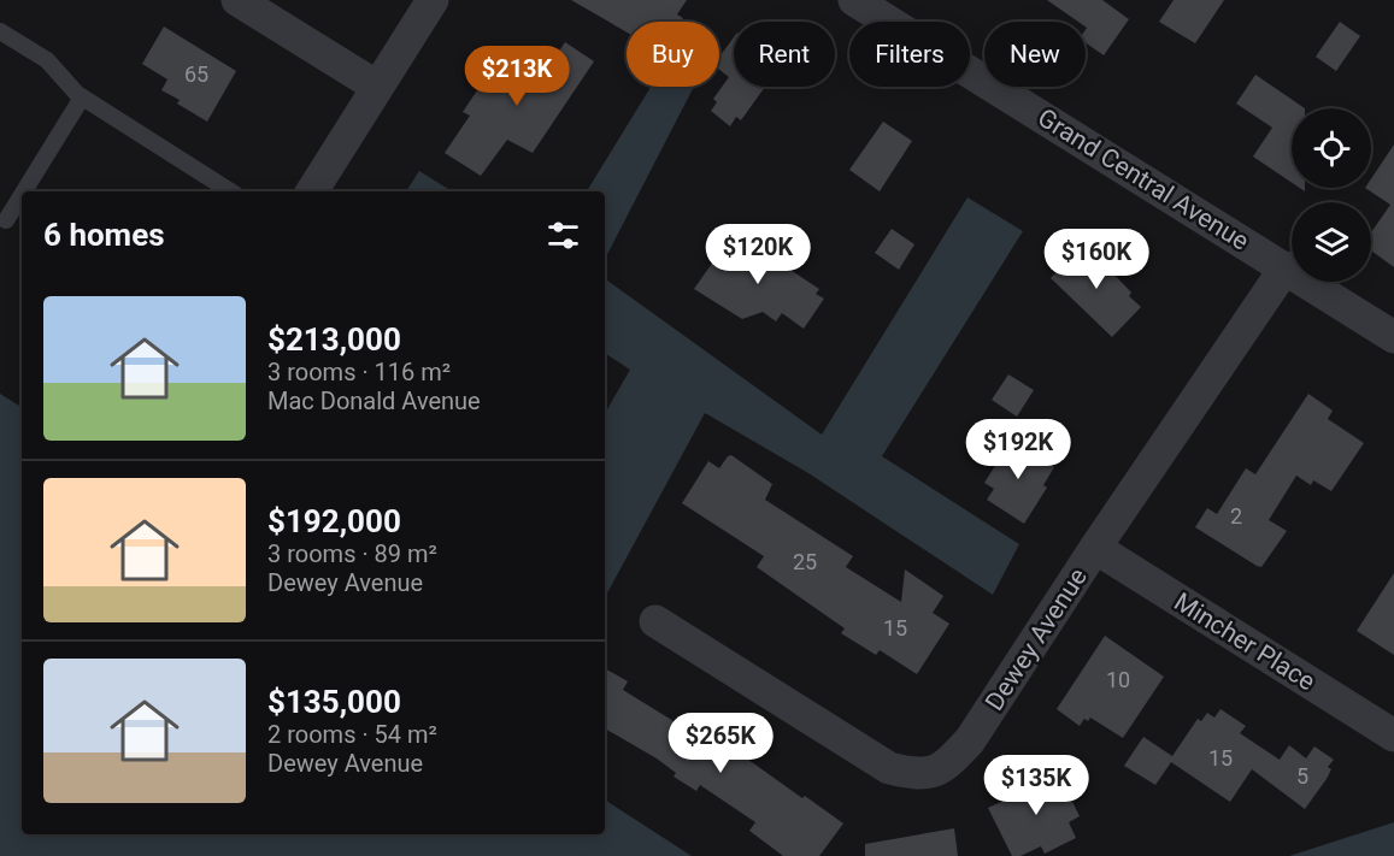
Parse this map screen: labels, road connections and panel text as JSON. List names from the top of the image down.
{
  "streets": {
    "street": ["Grand Central Avenue", "Dewey Avenue", "Mincher Place"]
  },
  "crossings": [
    ["Grand Central Avenue", "Dewey Avenue"],
    ["Dewey Avenue", "Mincher Place"]
  ],
  "house_numbers": [
    "65",
    "2",
    "25",
    "15",
    "10",
    "15",
    "5"
  ],
  "page": {
    "chip": [
      "Buy",
      "Rent",
      "Filters",
      "New"
    ],
    "price": [
      "$213K",
      "$120K",
      "$160K",
      "$192K",
      "$265K",
      "$135K"
    ],
    "heading": "6 homes",
    "list": [
      {
        "name": "$213,000",
        "note": "3 rooms · 116 m² · Mac Donald Avenue"
      },
      {
        "name": "$192,000",
        "note": "3 rooms · 89 m² · Dewey Avenue"
      },
      {
        "name": "$135,000",
        "note": "2 rooms · 54 m² · Dewey Avenue"
      }
    ]
  }
}
